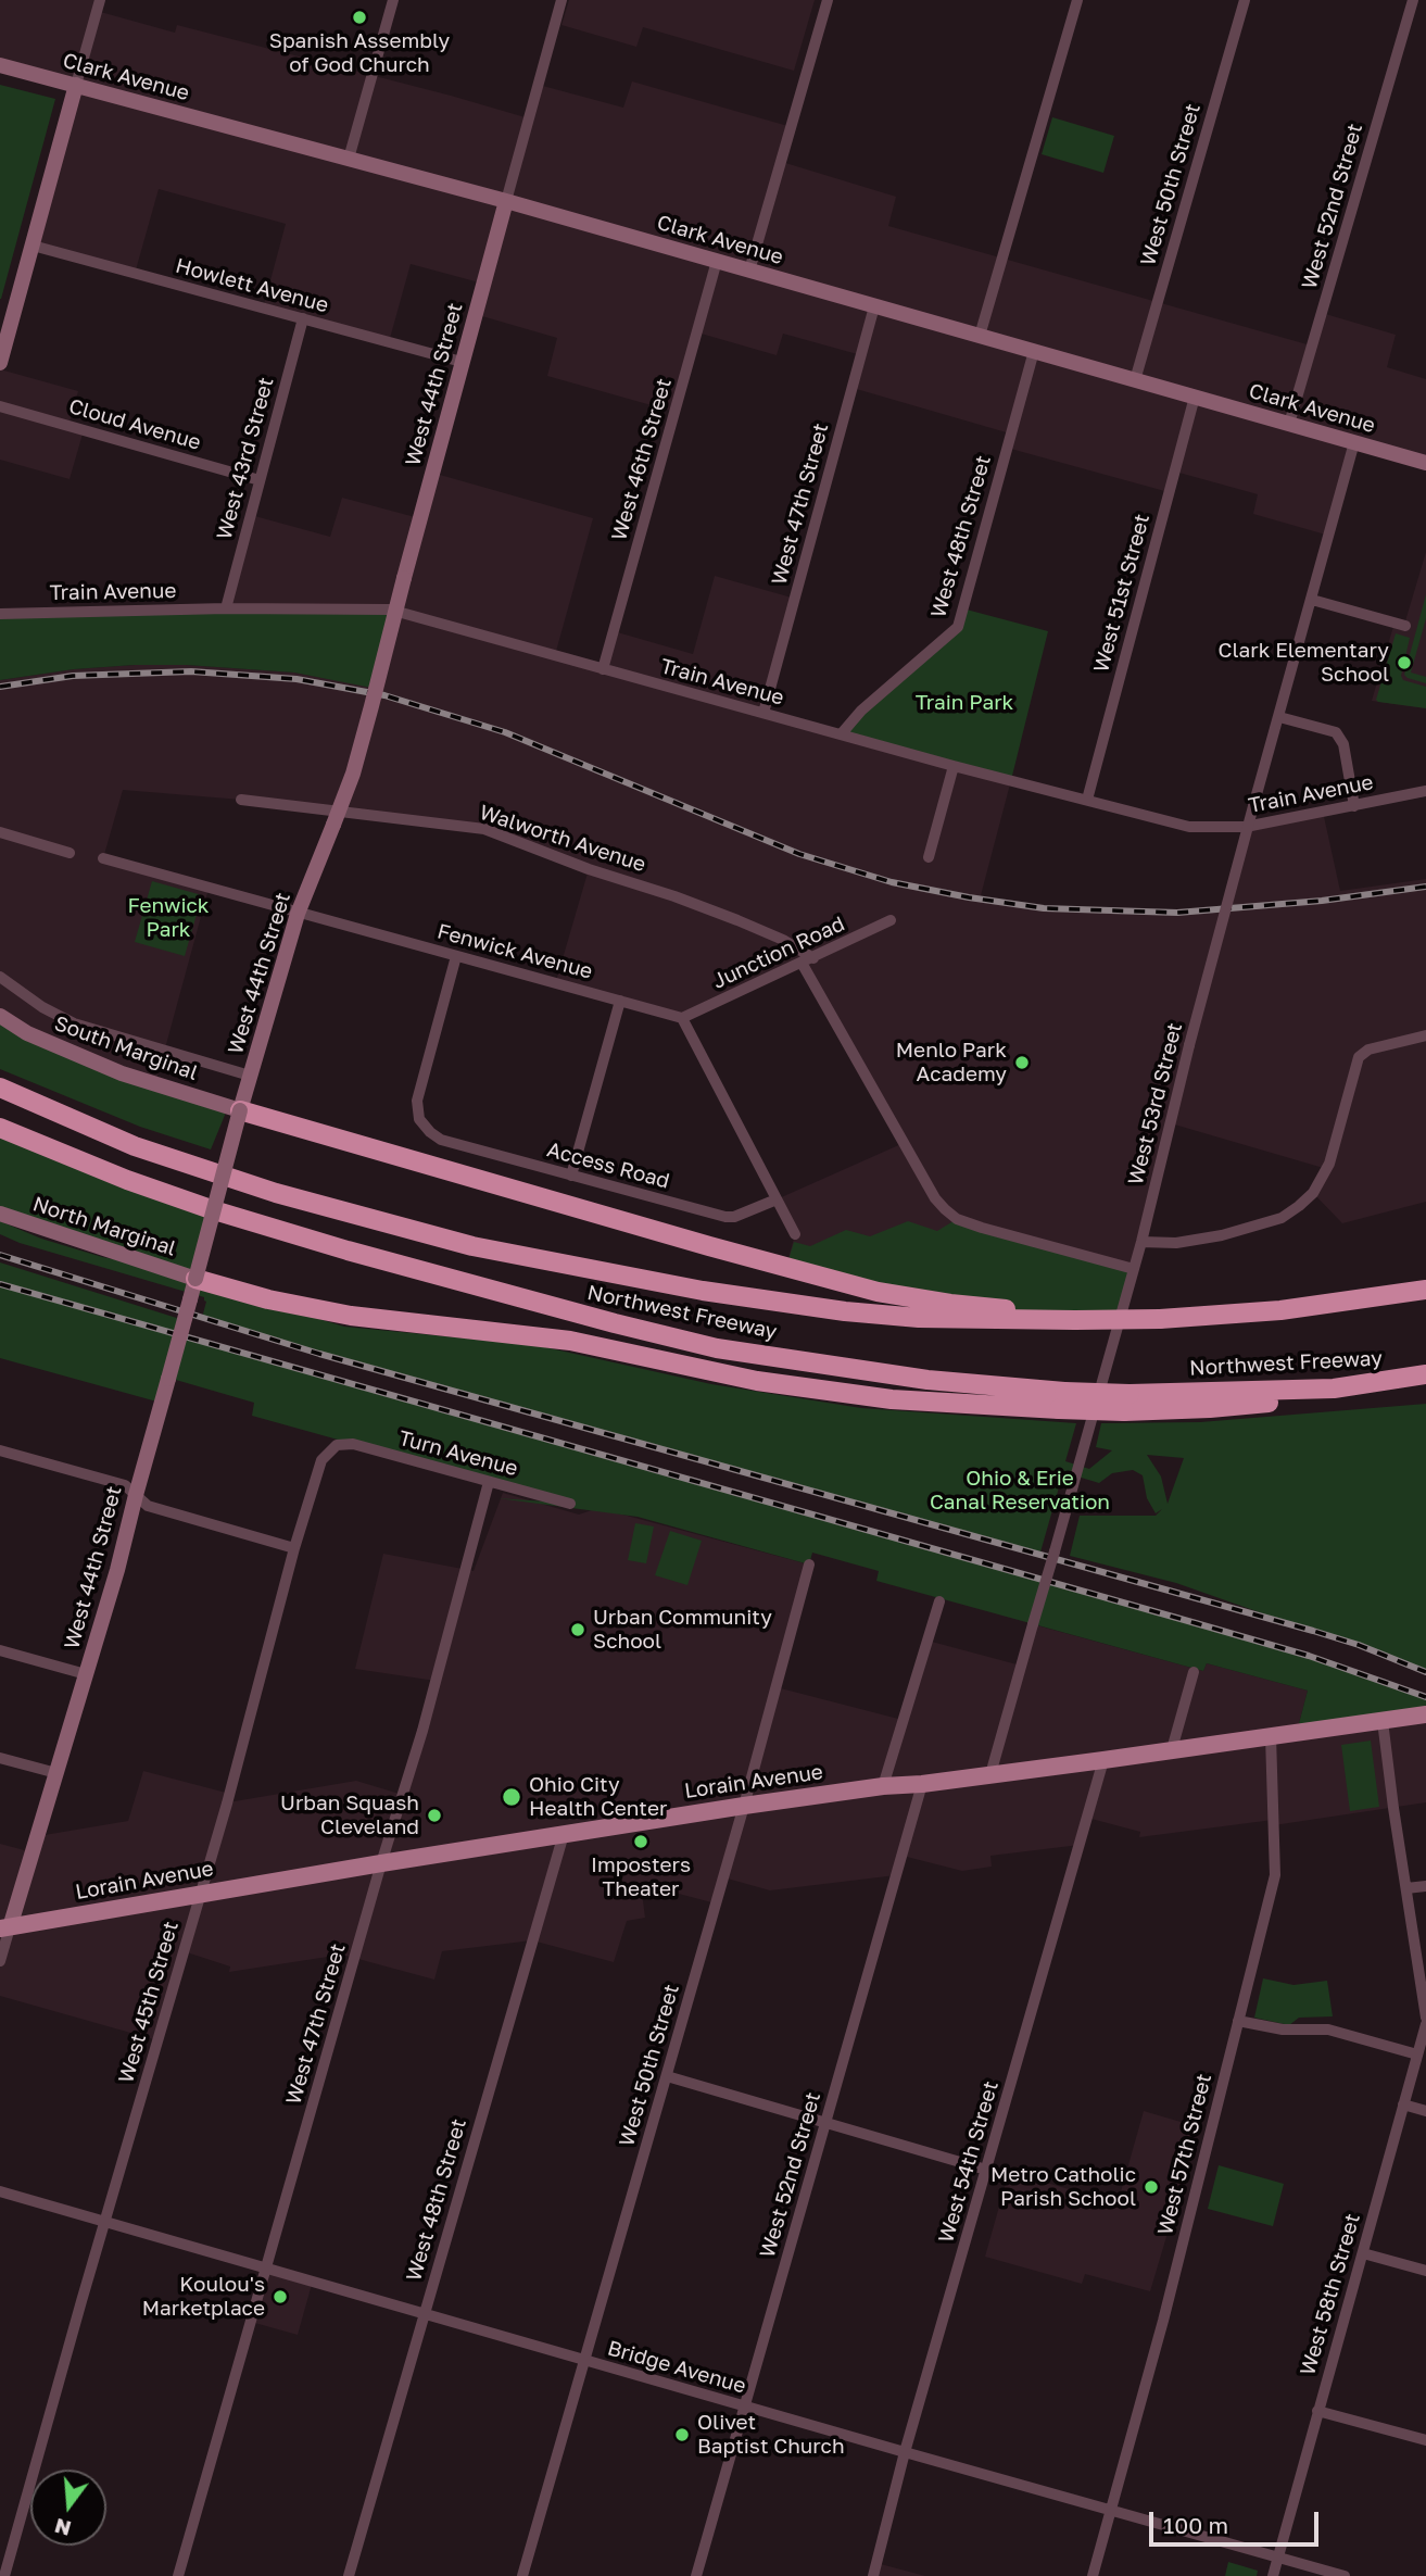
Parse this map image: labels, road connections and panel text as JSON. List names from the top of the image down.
{
  "streets": {
    "highway": ["Northwest Freeway"],
    "main road": ["Lorain Avenue"],
    "street": [
      "Clark Avenue",
      "West 50th Street",
      "West 52nd Street",
      "Howlett Avenue",
      "West 44th Street",
      "Cloud Avenue",
      "West 43rd Street",
      "West 46th Street",
      "West 47th Street",
      "West 48th Street",
      "Train Avenue",
      "West 51st Street",
      "Walworth Avenue",
      "Fenwick Avenue",
      "Junction Road",
      "South Marginal",
      "West 53rd Street",
      "Access Road",
      "North Marginal",
      "Turn Avenue",
      "West 45th Street",
      "West 57th Street",
      "West 54th Street",
      "West 58th Street",
      "Bridge Avenue"
    ]
  },
  "crossings": [
    ["Clark Avenue", "West 50th Street"],
    ["Clark Avenue", "West 52nd Street"],
    ["Clark Avenue", "West 44th Street"],
    ["Clark Avenue", "West 46th Street"],
    ["Clark Avenue", "West 47th Street"],
    ["Clark Avenue", "West 48th Street"],
    ["Clark Avenue", "West 51st Street"],
    ["Clark Avenue", "West 53rd Street"],
    ["West 50th Street", "Lorain Avenue"],
    ["West 50th Street", "Bridge Avenue"],
    ["West 52nd Street", "Lorain Avenue"],
    ["West 52nd Street", "Bridge Avenue"],
    ["Howlett Avenue", "West 44th Street"],
    ["Howlett Avenue", "West 43rd Street"],
    ["West 44th Street", "Fenwick Avenue"],
    ["West 44th Street", "South Marginal"],
    ["West 44th Street", "North Marginal"],
    ["West 44th Street", "Lorain Avenue"],
    ["Cloud Avenue", "West 43rd Street"],
    ["West 43rd Street", "Train Avenue"],
    ["West 46th Street", "Train Avenue"],
    ["West 47th Street", "Train Avenue"],
    ["West 47th Street", "Turn Avenue"],
    ["West 47th Street", "Lorain Avenue"],
    ["West 47th Street", "Bridge Avenue"],
    ["West 48th Street", "Train Avenue"],
    ["West 48th Street", "Lorain Avenue"],
    ["West 48th Street", "Bridge Avenue"],
    ["Train Avenue", "West 51st Street"],
    ["Walworth Avenue", "Junction Road"],
    ["Fenwick Avenue", "Junction Road"],
    ["Fenwick Avenue", "Access Road"],
    ["West 53rd Street", "Lorain Avenue"],
    ["Turn Avenue", "West 45th Street"],
    ["Lorain Avenue", "West 45th Street"],
    ["Lorain Avenue", "West 57th Street"],
    ["Lorain Avenue", "West 54th Street"],
    ["West 45th Street", "Bridge Avenue"],
    ["West 57th Street", "Bridge Avenue"],
    ["West 54th Street", "Bridge Avenue"],
    ["West 58th Street", "Bridge Avenue"]
  ],
  "parks": ["Train Park", "Fenwick Park", "Ohio & Erie Canal Reservation"],
  "places": [
    "Spanish Assembly of God Church",
    "Clark Elementary School",
    "Menlo Park Academy",
    "Urban Community School",
    "Ohio City Health Center",
    "Urban Squash Cleveland",
    "Imposters Theater",
    "Metro Catholic Parish School",
    "Koulou's Marketplace",
    "Olivet Baptist Church"
  ],
  "scale_bar": "100 m",
  "north": "bottom"
}
